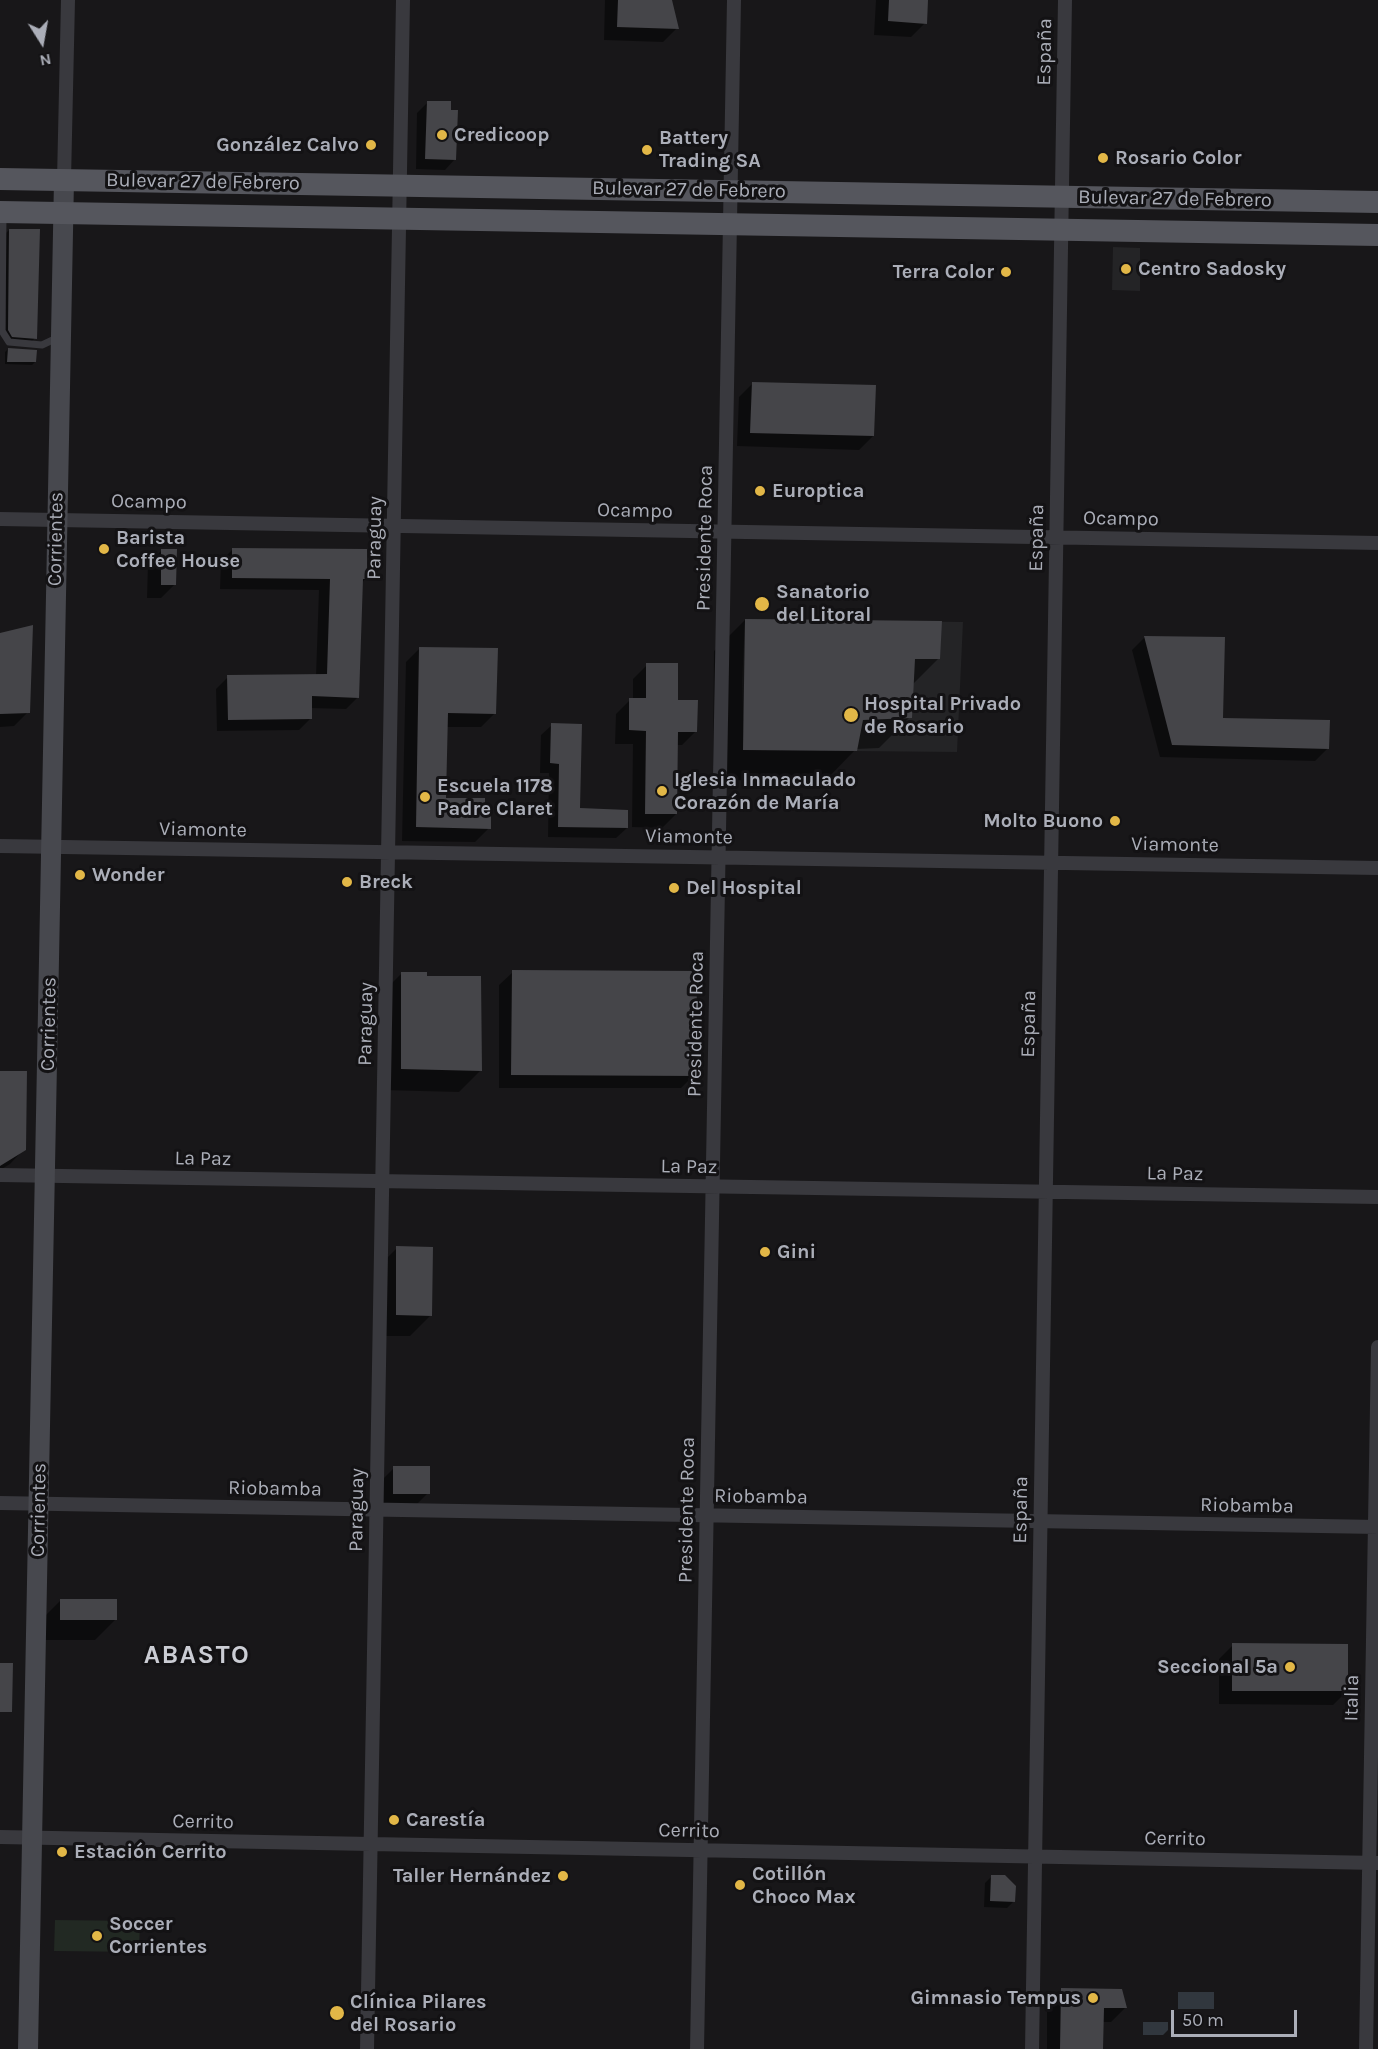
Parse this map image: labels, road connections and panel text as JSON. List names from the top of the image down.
{
  "streets": {
    "main road": ["Bulevar 27 de Febrero", "Corrientes"],
    "street": [
      "España",
      "Ocampo",
      "Paraguay",
      "Presidente Roca",
      "Viamonte",
      "La Paz",
      "Riobamba",
      "Italia",
      "Cerrito"
    ]
  },
  "crossings": [
    ["España", "Bulevar 27 de Febrero"],
    ["España", "Ocampo"],
    ["España", "Viamonte"],
    ["España", "La Paz"],
    ["España", "Riobamba"],
    ["España", "Cerrito"],
    ["Bulevar 27 de Febrero", "Paraguay"],
    ["Bulevar 27 de Febrero", "Presidente Roca"],
    ["Bulevar 27 de Febrero", "Corrientes"],
    ["Ocampo", "Paraguay"],
    ["Ocampo", "Presidente Roca"],
    ["Ocampo", "Corrientes"],
    ["Paraguay", "Viamonte"],
    ["Paraguay", "La Paz"],
    ["Paraguay", "Riobamba"],
    ["Paraguay", "Cerrito"],
    ["Presidente Roca", "Viamonte"],
    ["Presidente Roca", "La Paz"],
    ["Presidente Roca", "Riobamba"],
    ["Presidente Roca", "Cerrito"],
    ["Corrientes", "Viamonte"],
    ["Corrientes", "La Paz"],
    ["Corrientes", "Riobamba"],
    ["Corrientes", "Cerrito"],
    ["Riobamba", "Italia"],
    ["Italia", "Cerrito"]
  ],
  "districts": ["ABASTO"],
  "places": [
    "Credicoop",
    "González Calvo",
    "Battery Trading SA",
    "Rosario Color",
    "Centro Sadosky",
    "Terra Color",
    "Europtica",
    "Barista Coffee House",
    "Sanatorio del Litoral",
    "Hospital Privado de Rosario",
    "Iglesia Inmaculado Corazón de María",
    "Escuela 1178 Padre Claret",
    "Molto Buono",
    "Wonder",
    "Breck",
    "Del Hospital",
    "Gini",
    "Seccional 5ª",
    "Carestía",
    "Estación Cerrito",
    "Taller Hernández",
    "Cotillón Choco Max",
    "Soccer Corrientes",
    "Gimnasio Tempus",
    "Clínica Pilares del Rosario"
  ],
  "scale_bar": "50 m",
  "north": "bottom"
}
